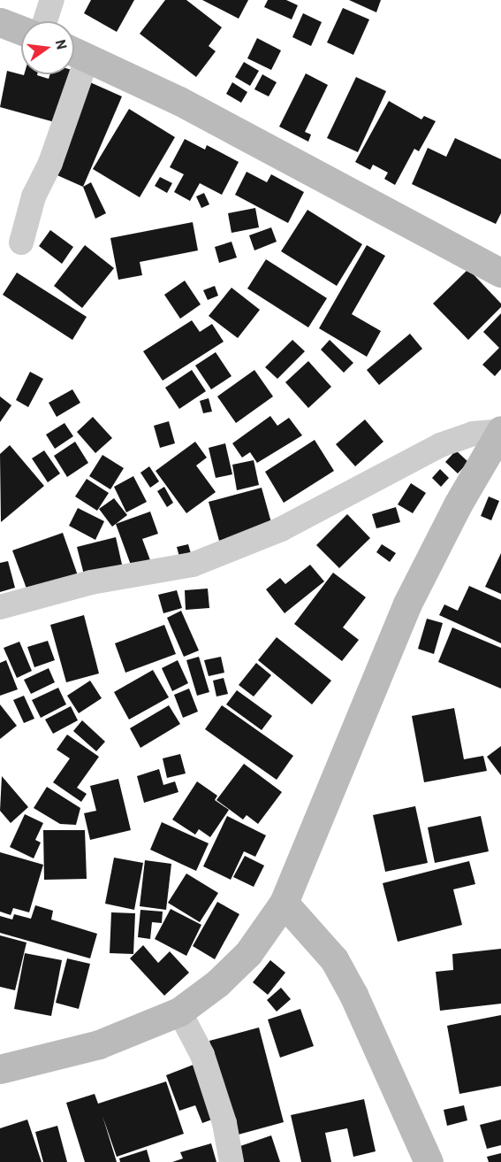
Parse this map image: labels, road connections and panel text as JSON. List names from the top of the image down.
{
  "north": "right"
}
